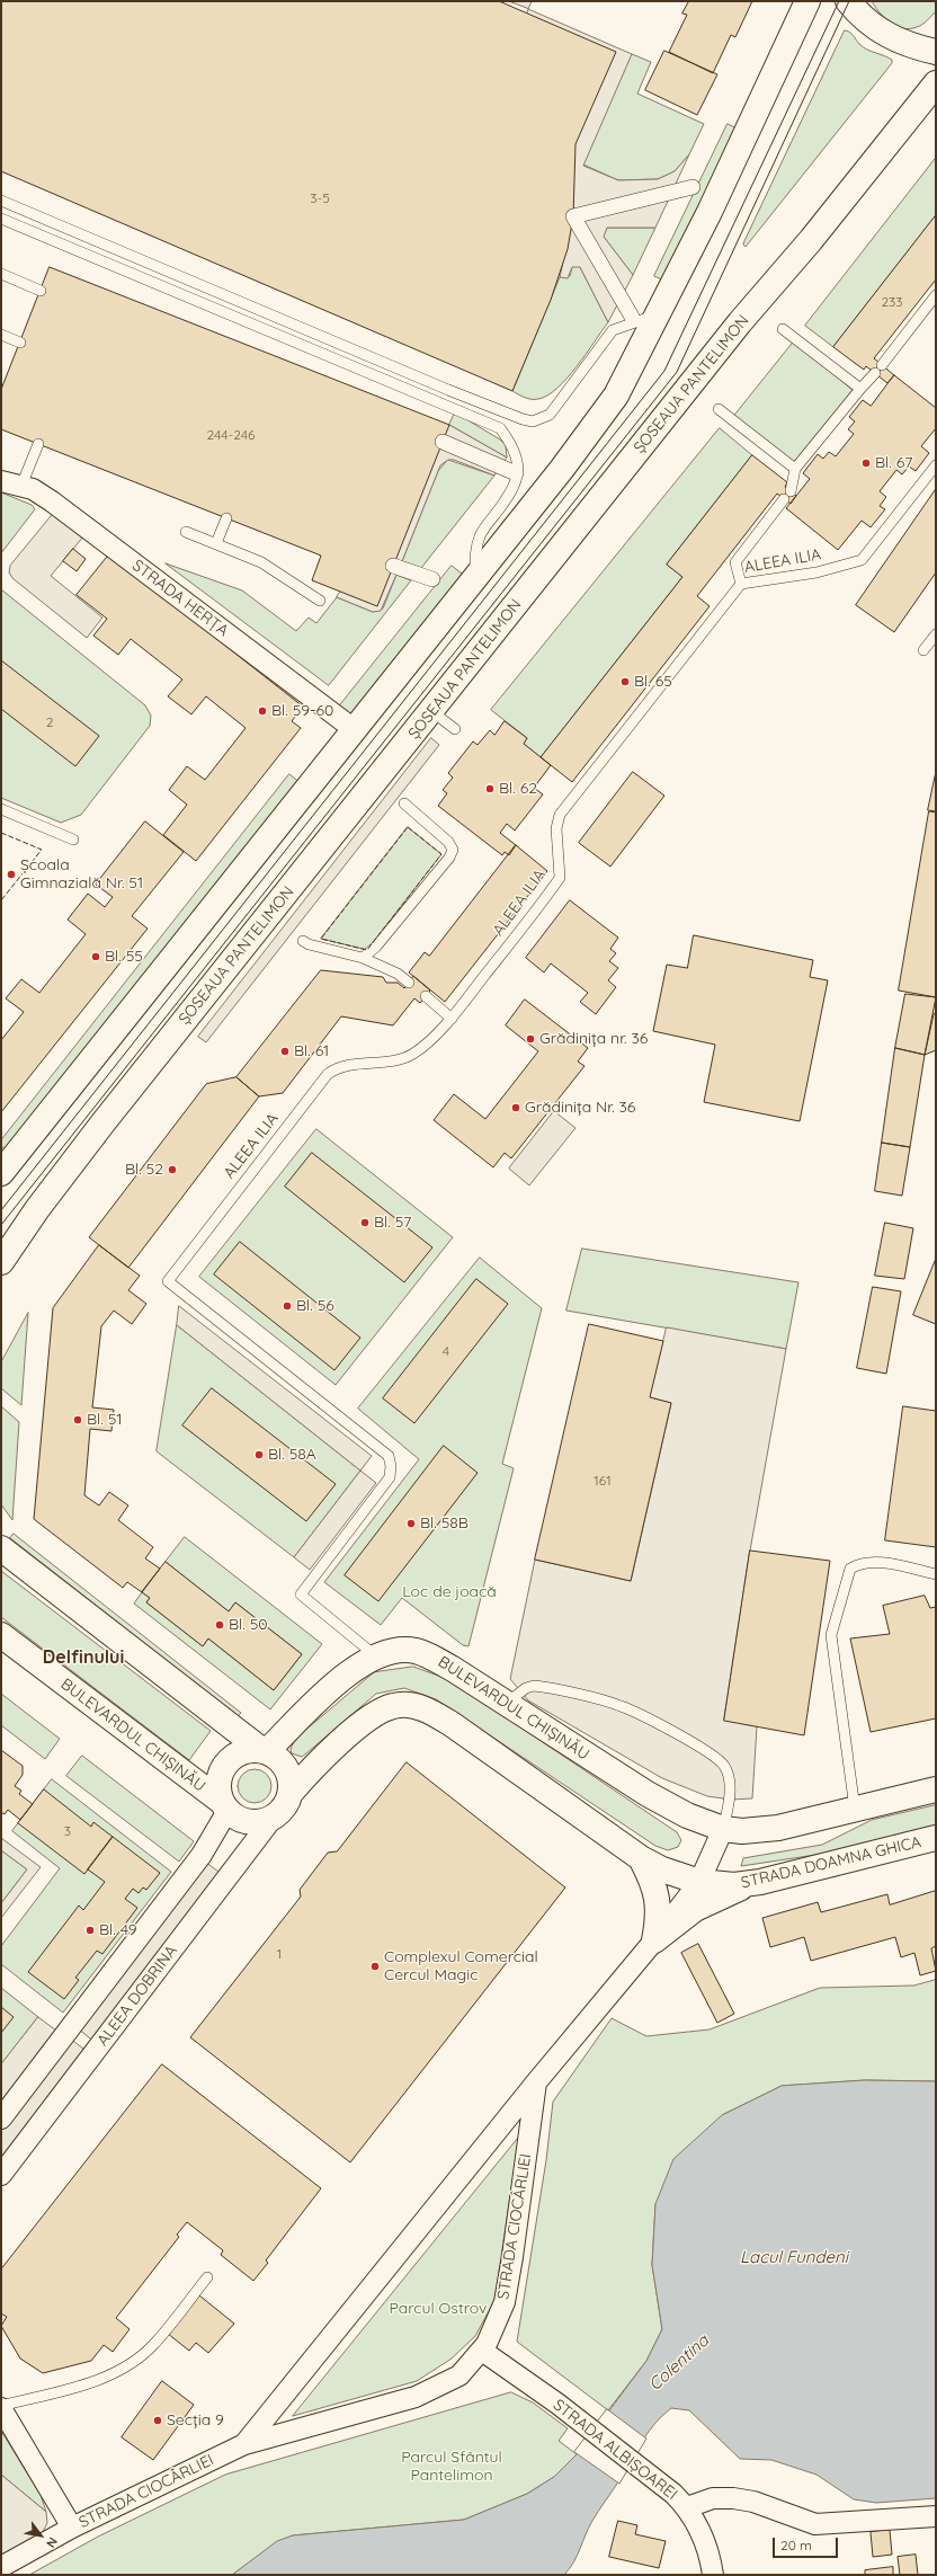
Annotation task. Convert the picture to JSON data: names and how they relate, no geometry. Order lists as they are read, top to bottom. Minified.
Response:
{"streets":{"main road":["ȘOSEAUA PANTELIMON","BULEVARDUL CHIȘINĂU","STRADA DOAMNA GHICA"],"street":["STRADA HERȚA","ALEEA DOBRINA","STRADA CIOCÂRLIEI","STRADA ALBIȘOAREI"],"lane":["ALEEA ILIA"]},"crossings":[["ALEEA ILIA","BULEVARDUL CHIȘINĂU"],["BULEVARDUL CHIȘINĂU","ALEEA DOBRINA"],["BULEVARDUL CHIȘINĂU","STRADA CIOCÂRLIEI"],["STRADA DOAMNA GHICA","STRADA CIOCÂRLIEI"],["STRADA CIOCÂRLIEI","STRADA ALBIȘOAREI"]],"districts":["Delfinului"],"water":["Lacul Fundeni","Colentina"],"parks":["Loc de joacă","Parcul Ostrov","Parcul Sfântul Pantelimon"],"places":["Bl. 67","Bl. 65","Bl. 59-60","Bl. 62","Școala Gimnazială Nr. 51","Bl. 55","Grădinița nr. 36","Bl. 61","Grădinița Nr. 36","Bl. 52","Bl. 57","Bl. 56","Bl. 51","Bl. 58A","Bl. 58B","Bl. 50","Bl. 49","Complexul Comercial Cercul Magic","Secția 9"],"house_numbers":["3-5","233","244-246","2","4","161","3","1"],"scale_bar":"20 m","north":"bottom right"}
